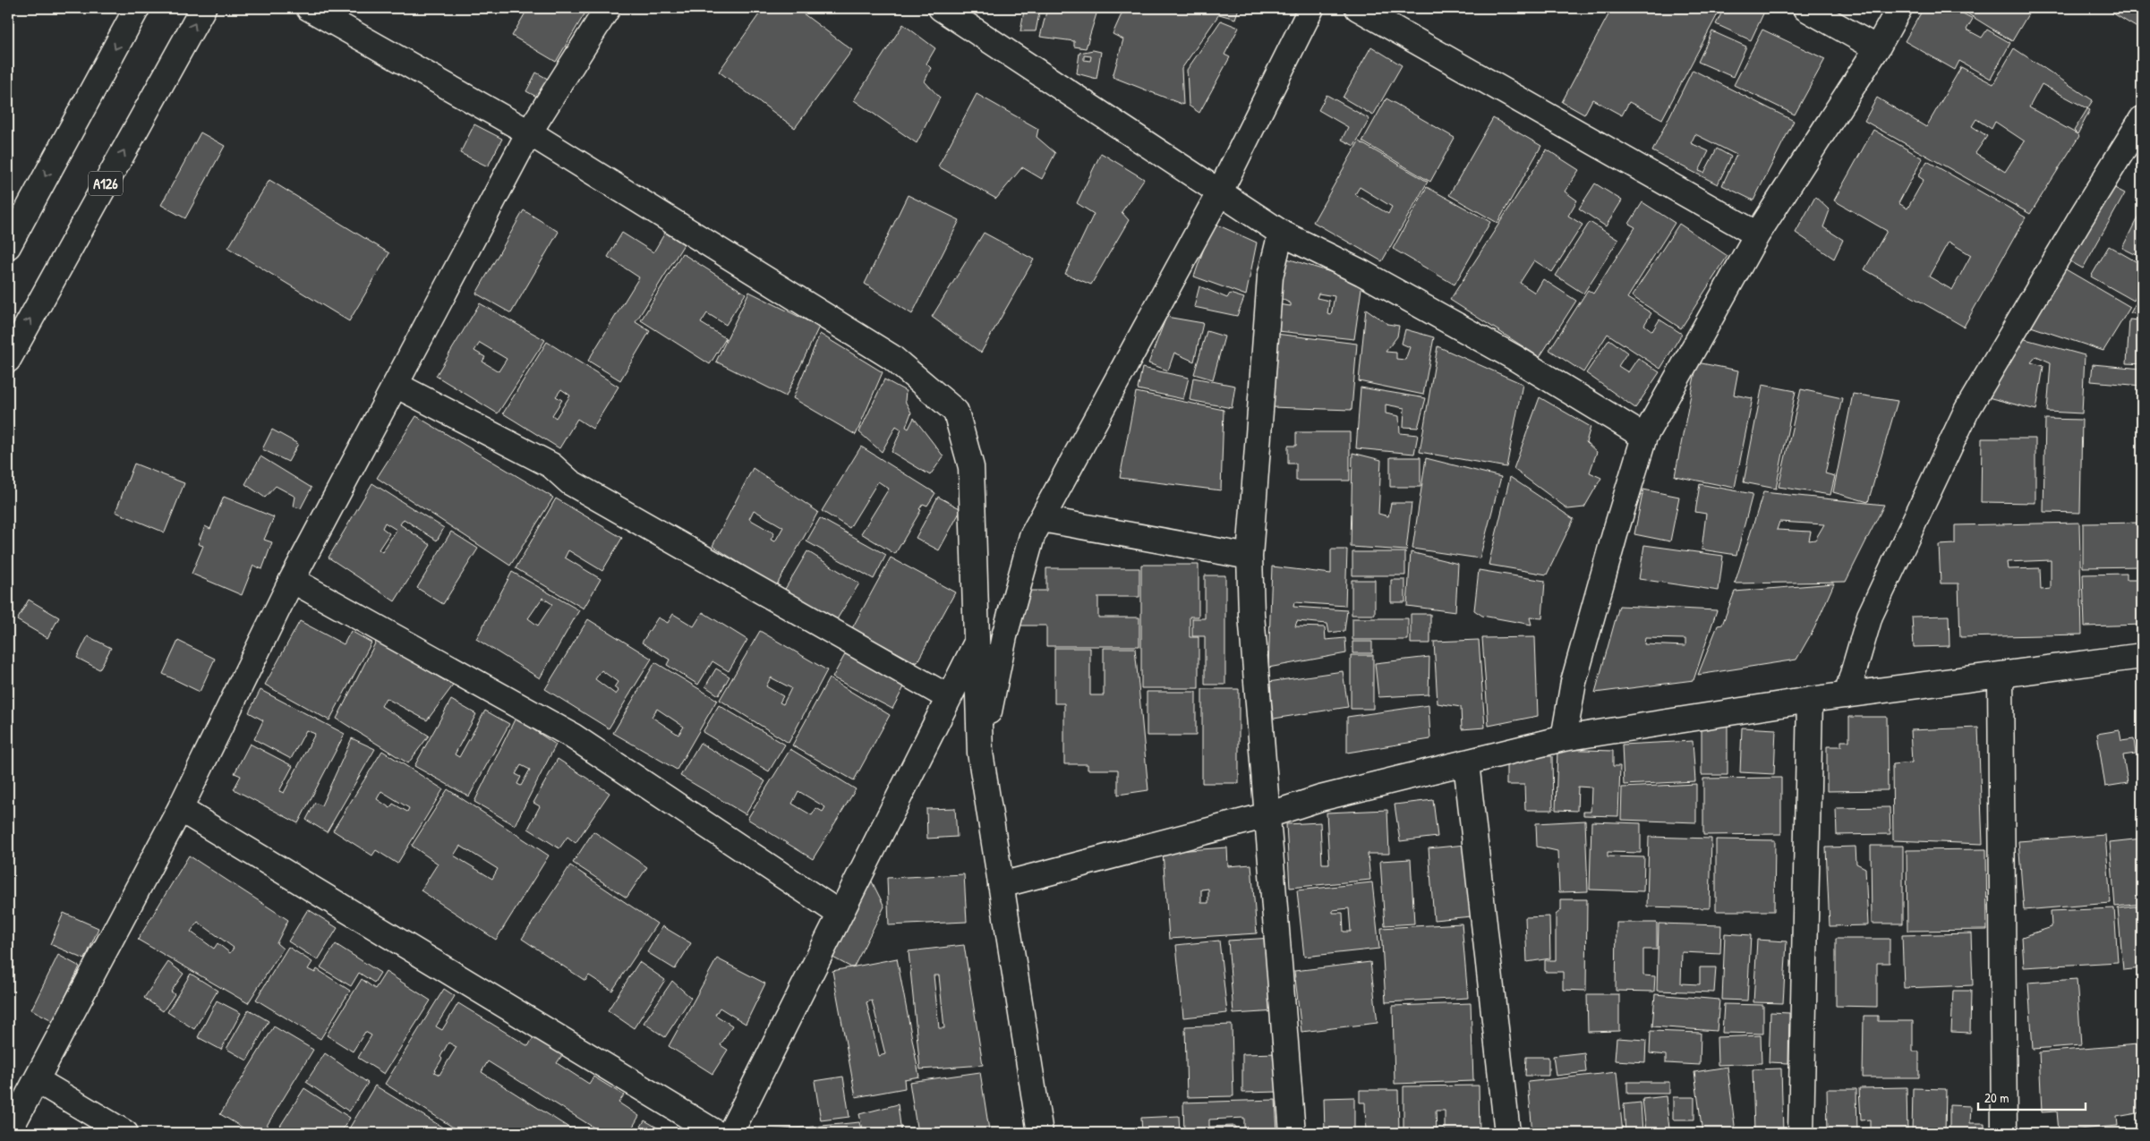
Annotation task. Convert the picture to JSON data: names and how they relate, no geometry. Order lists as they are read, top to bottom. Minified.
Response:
{"streets":{"main road":["A126"]},"scale_bar":"20 m"}
